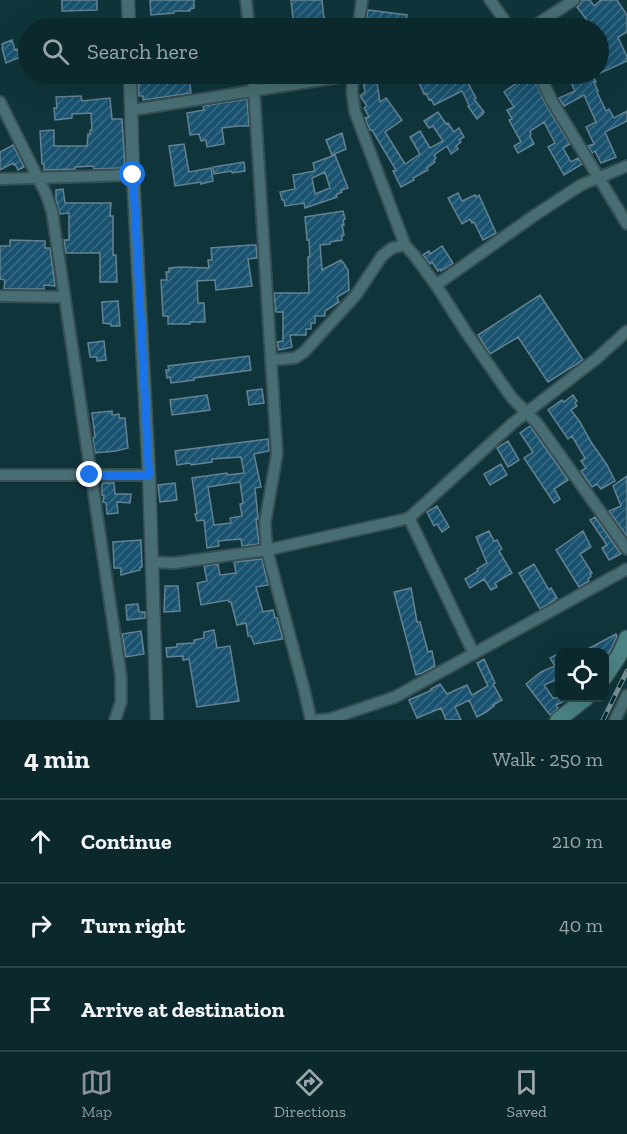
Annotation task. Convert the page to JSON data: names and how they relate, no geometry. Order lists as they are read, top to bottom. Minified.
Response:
{"page":{"search":"Search here","heading":["4 min","Walk · 250 m"],"list":[["Continue","210 m"],["Turn right","40 m"],"Arrive at destination"],"nav":["Map","Directions","Saved"]}}
